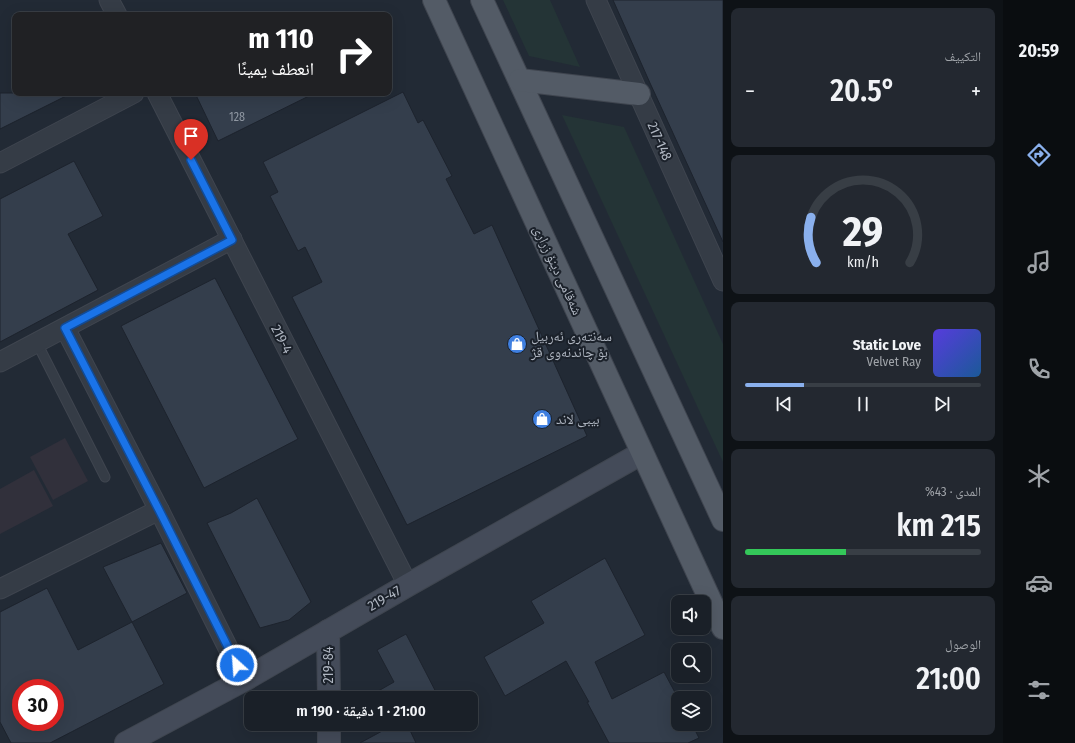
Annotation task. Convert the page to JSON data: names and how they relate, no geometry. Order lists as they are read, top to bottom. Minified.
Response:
{"streets":{"main road":["شەقامی دینۆ زراری"],"street":["217-148","219-4","219-47","219-84"]},"crossings":[["شەقامی دینۆ زراری","219-47"],["219-4","219-47"],["219-47","219-84"]],"places":{"shop":["سەنتەری ئەربیل بۆ چاندنەوی قژ","بيبى لاند"]},"house_numbers":["128"],"page":{"tabs":"20:59","tile":["التكييف",["المدى · 43%","215 km"],["الوصول","21:00"]],"turn":["110 m","انعطف يمينًا"],"heat":["−","20.5°","+"],"song":["Static Love","Velvet Ray"],"limit":"30","trip":"21:00 · 1 دقيقة · 190 m","gauge":["29","km/h"]}}
